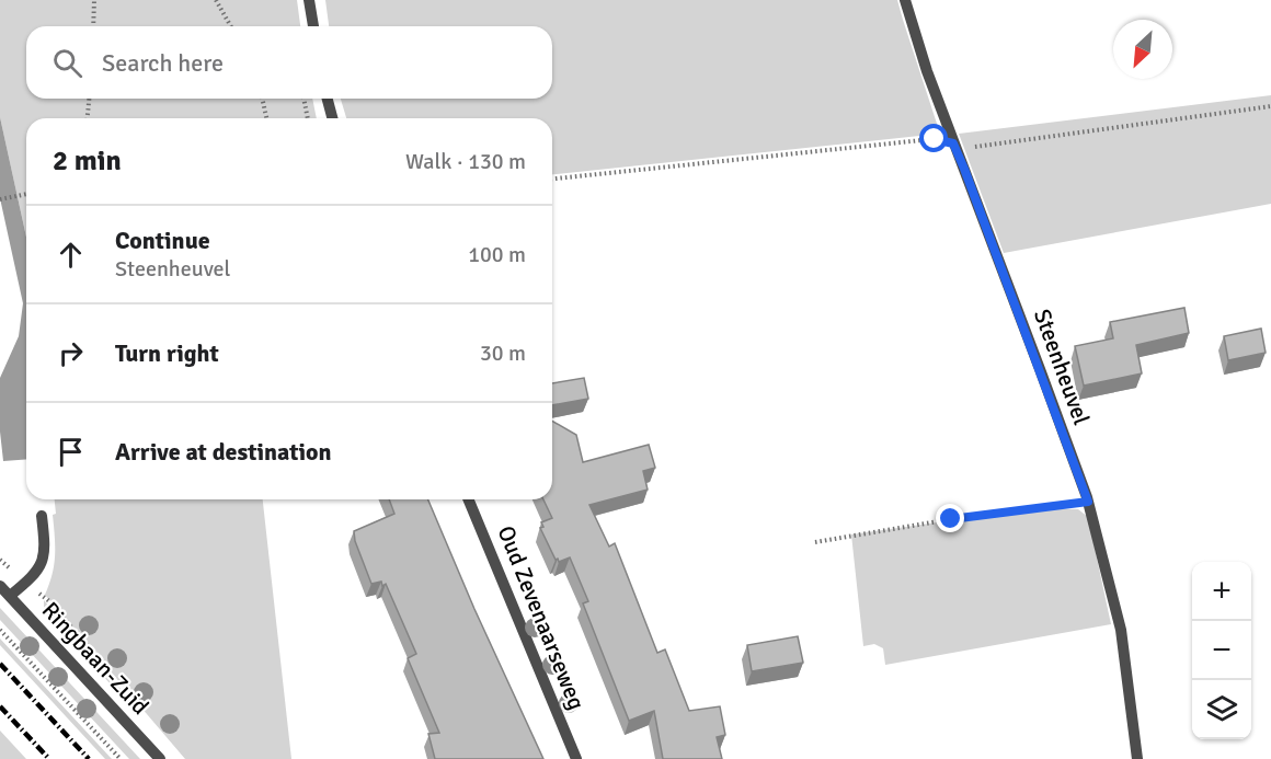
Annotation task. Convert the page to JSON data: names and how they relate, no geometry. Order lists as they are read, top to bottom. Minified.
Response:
{"streets":{"street":["Steenheuvel","Oud Zevenaarseweg","Ringbaan-Zuid"]},"north":"bottom left","page":{"search":"Search here","heading":["2 min","Walk · 130 m"],"list":[["Continue","Steenheuvel","100 m"],["Turn right","30 m"],"Arrive at destination"],"map_buttons":["+","−"]}}
